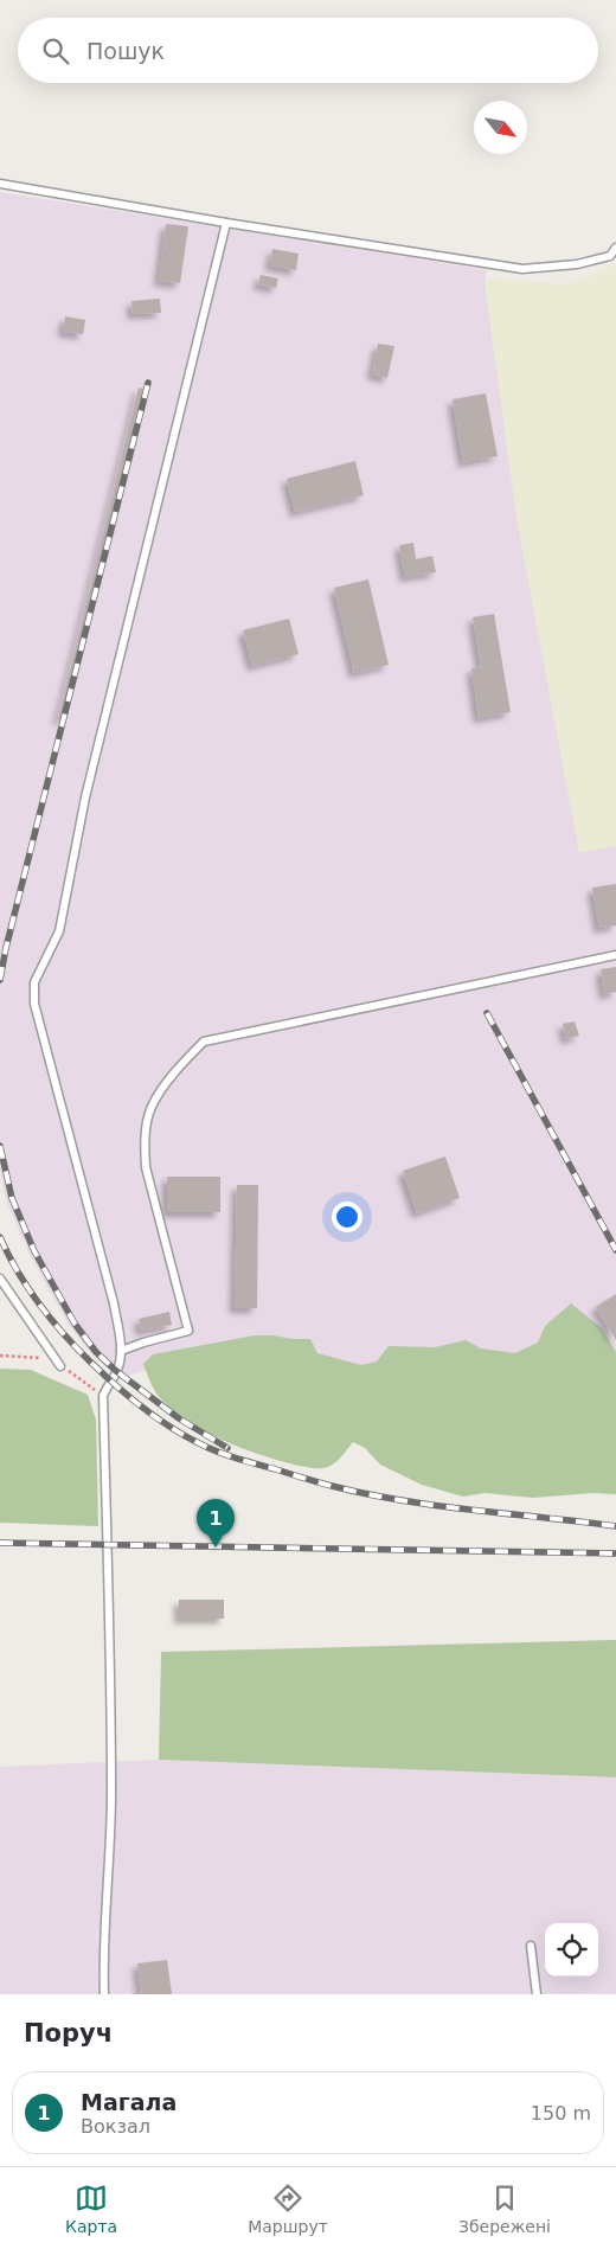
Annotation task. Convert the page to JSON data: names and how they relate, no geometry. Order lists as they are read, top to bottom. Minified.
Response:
{"north":"bottom right","page":{"search":"Пошук","pins":"1","heading":"Поруч","list":[{"mark":"1","name":"Магала","note":"Вокзал","value":"150 m"}],"nav":["Карта","Маршрут","Збережені"]}}
